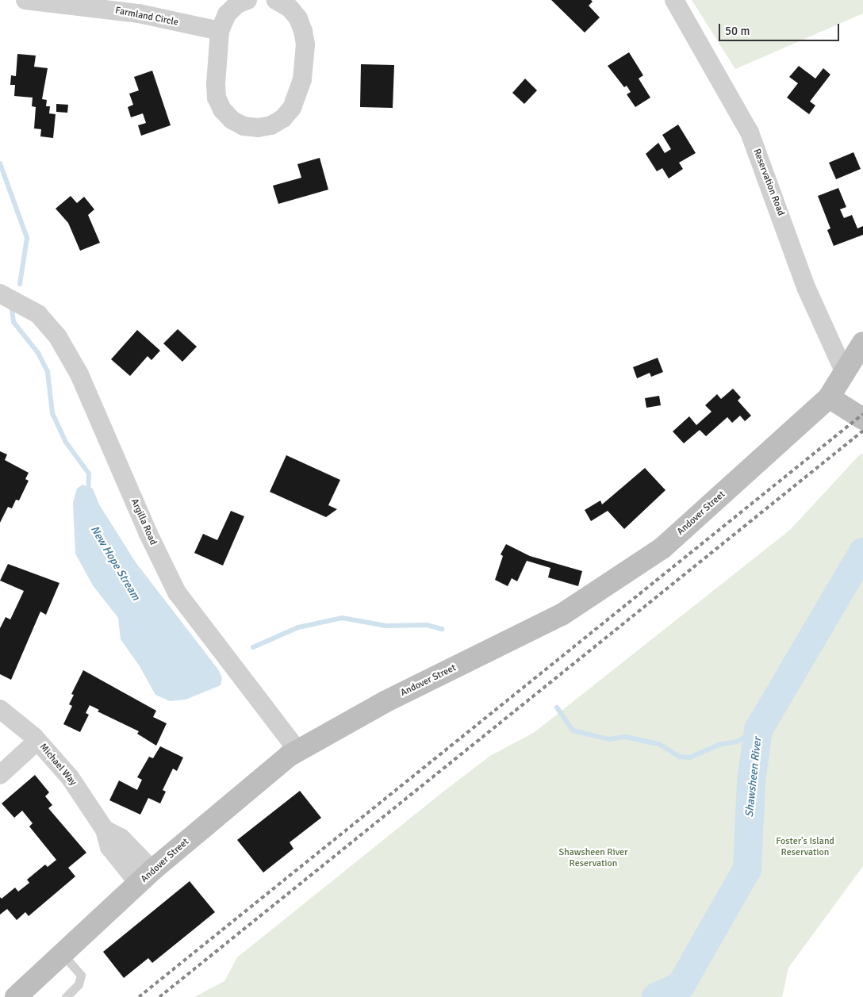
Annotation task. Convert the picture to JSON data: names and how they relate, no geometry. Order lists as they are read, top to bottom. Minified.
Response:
{"streets":{"main road":["Andover Street"],"street":["Farmland Circle","Reservation Road","Argilla Road","Michael Way"]},"crossings":[["Reservation Road","Andover Street"],["Andover Street","Argilla Road"],["Andover Street","Michael Way"]],"water":["New Hope Stream","Shawsheen River"],"parks":["Foster's Island Reservation","Shawsheen River Reservation"],"scale_bar":"50 m"}
